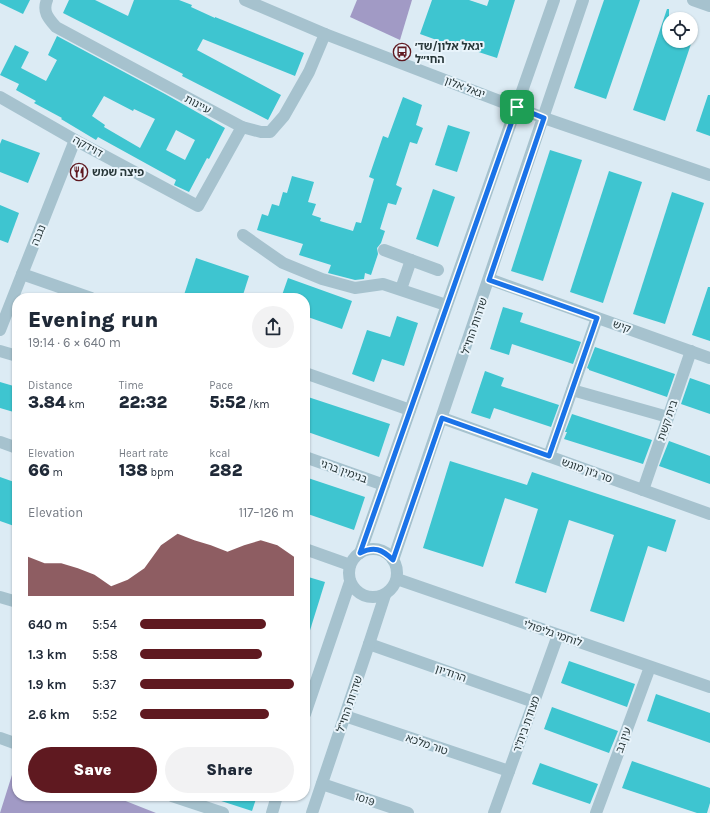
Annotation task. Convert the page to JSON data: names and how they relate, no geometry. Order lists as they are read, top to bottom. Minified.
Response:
{"streets":{"street":["יגאל אלון","עיינות","דוידקה","נגבה","שדרות החי\"ל","קיש","בית קשת","סר ג'ון מונש","בנימין ברגי","לוחמי גליפולי","הרודיון","מצודת בית\"ר","עין גב","טור מלכא","1019"]},"crossings":[["יגאל אלון","עיינות"],["יגאל אלון","שדרות החי\"ל"],["עיינות","דוידקה"],["דוידקה","נגבה"],["שדרות החי\"ל","קיש"],["שדרות החי\"ל","סר ג'ון מונש"],["שדרות החי\"ל","לוחמי גליפולי"],["שדרות החי\"ל","הרודיון"],["שדרות החי\"ל","טור מלכא"],["שדרות החי\"ל","1019"],["קיש","בית קשת"],["בית קשת","סר ג'ון מונש"],["לוחמי גליפולי","מצודת בית\"ר"],["לוחמי גליפולי","עין גב"],["הרודיון","מצודת בית\"ר"],["מצודת בית\"ר","טור מלכא"]],"places":{"bus stop":["יגאל אלון/שד׳ החי״ל"],"restaurant":["פיצה שמש"]},"page":{"heading":["Evening run","19:14 · 6 × 640 m"],"stats":[["Distance","3.84 km"],["Time","22:32"],["Pace","5:52 /km"],["Elevation","66 m"],["Heart rate","138 bpm"],["kcal","282"]],"chart":["Elevation","117–126 m"],"list":[{"name":"640 m","note":"5:54"},{"name":"1.3 km","note":"5:58"},{"name":"1.9 km","note":"5:37"},{"name":"2.6 km","note":"5:52"}],"buttons":["Save","Share"]}}
